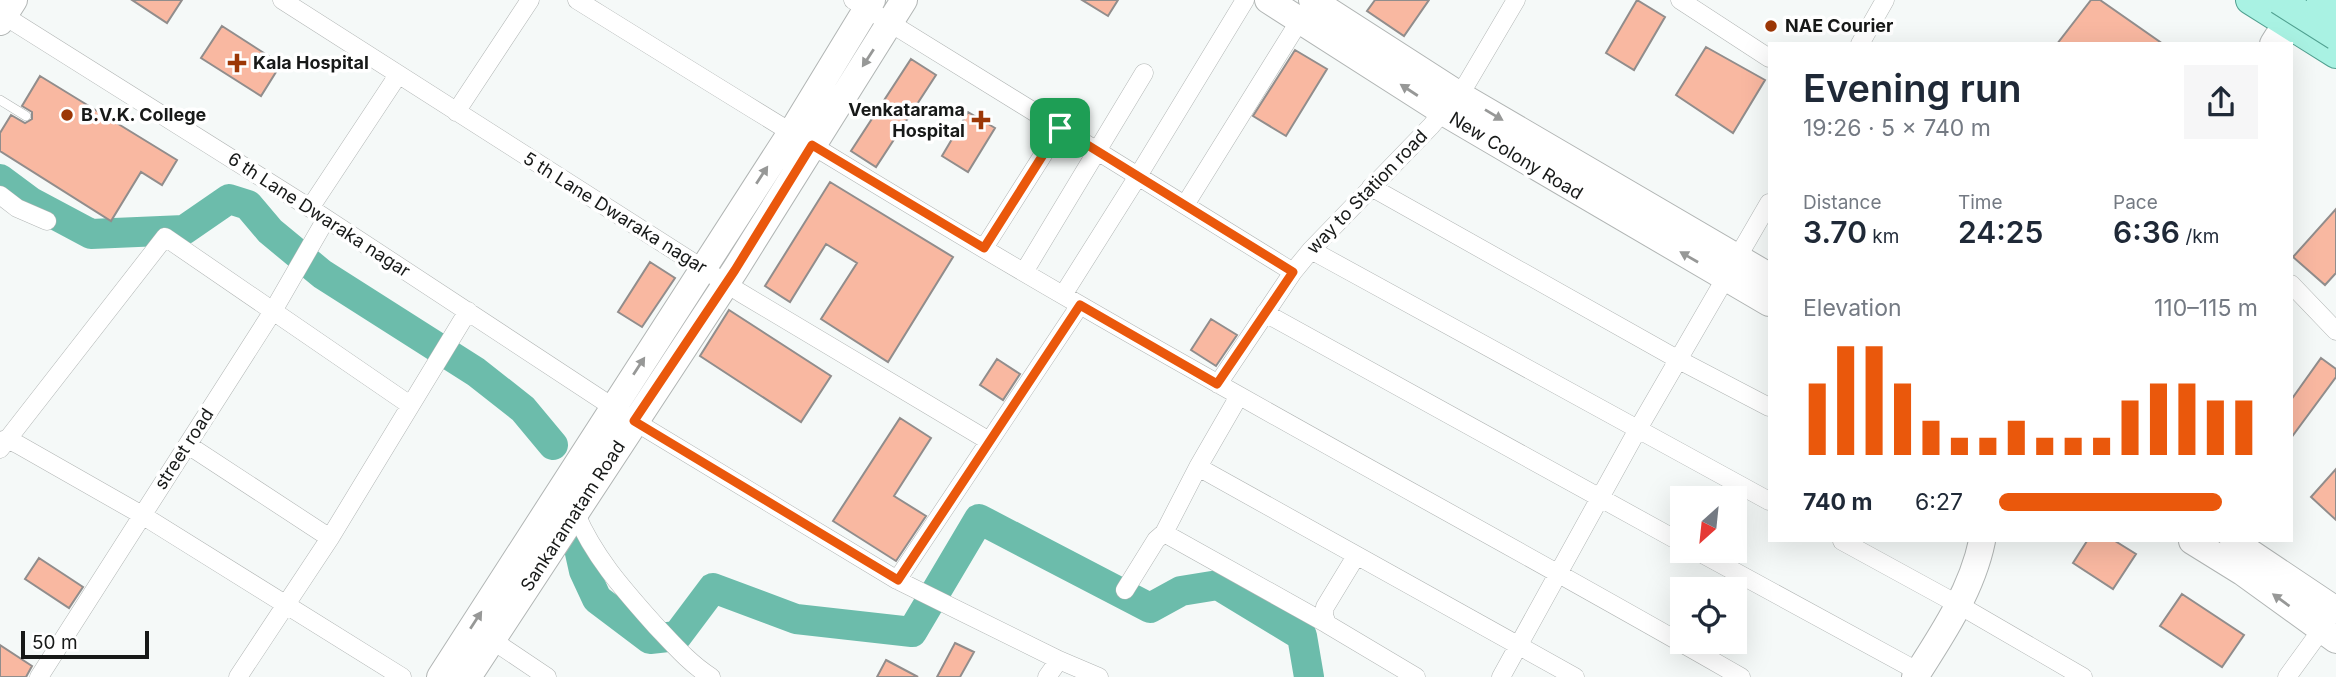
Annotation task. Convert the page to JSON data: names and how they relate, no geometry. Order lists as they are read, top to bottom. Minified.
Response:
{"streets":{"main road":["New Colony Road","Sankaramatam Road"],"street":["way to Station road","5 th Lane Dwaraka nagar","6 th Lane Dwaraka nagar","street road"]},"crossings":[["New Colony Road","way to Station road"],["5 th Lane Dwaraka nagar","Sankaramatam Road"],["6 th Lane Dwaraka nagar","street road"],["6 th Lane Dwaraka nagar","Sankaramatam Road"]],"places":{"other":["NAE Courier","B.V.K. College"],"health":["Kala Hospital","Venkatarama Hospital"]},"scale_bar":"50 m","north":"bottom left","page":{"heading":["Evening run","19:26 · 5 × 740 m"],"stats":[["Distance","3.70 km"],["Time","24:25"],["Pace","6:36 /km"]],"chart":["Elevation","110–115 m"],"list":[{"name":"740 m","note":"6:27"}],"scale":"50 m"}}
